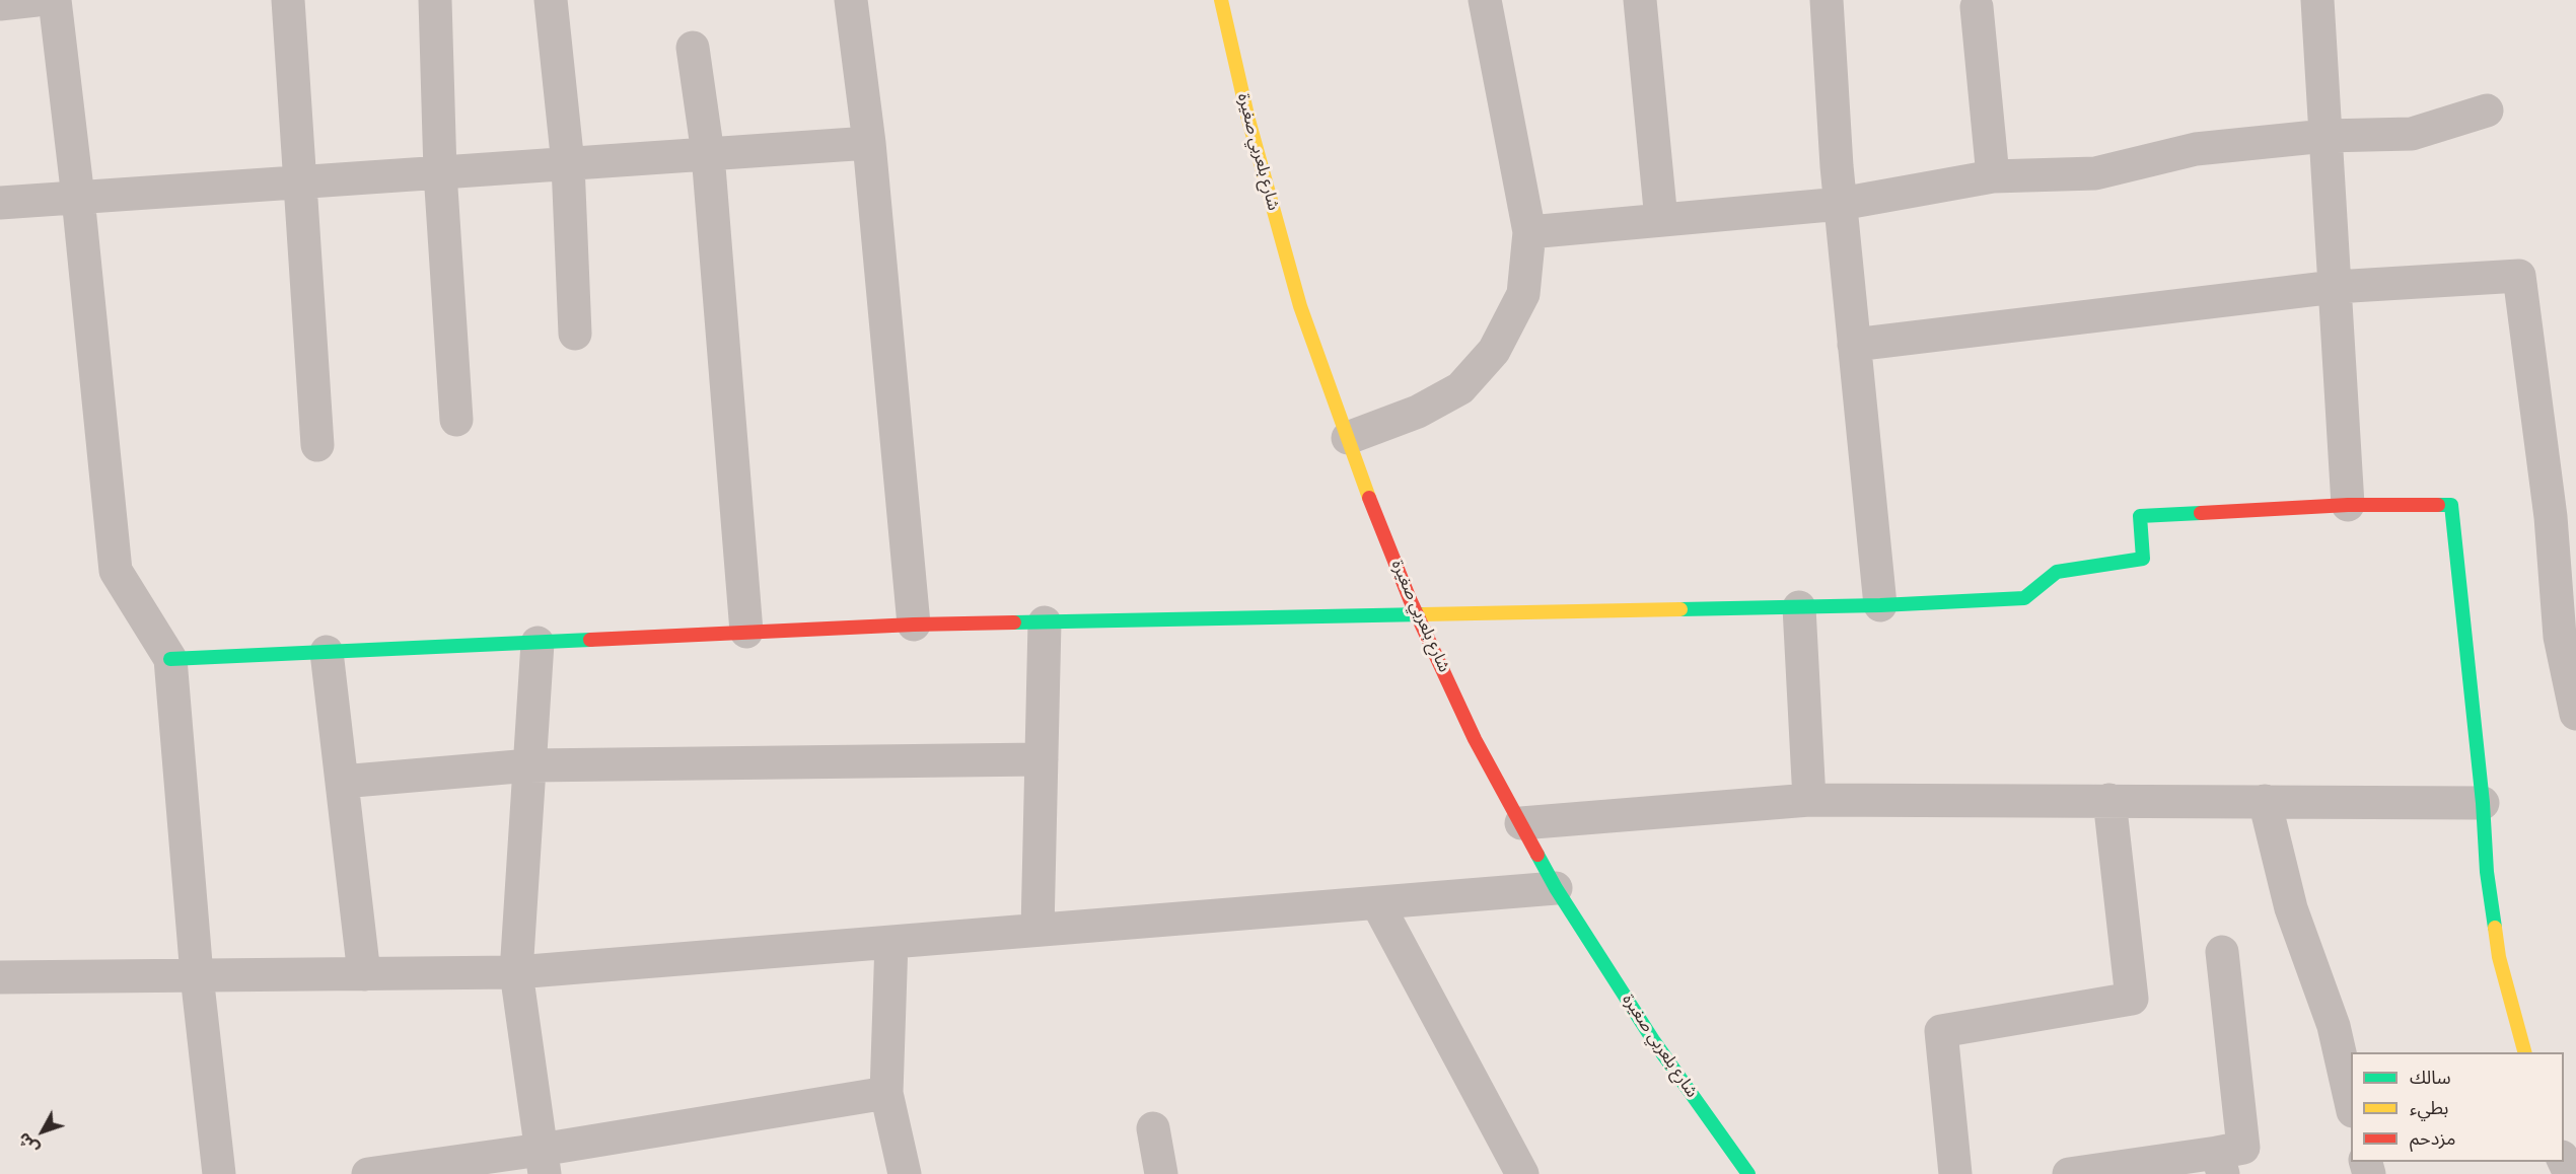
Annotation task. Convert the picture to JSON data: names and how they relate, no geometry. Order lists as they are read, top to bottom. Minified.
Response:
{"streets":{"street":["شارع بلعربي صغيرة"]},"legend":["سالك","بطيء","مزدحم"],"north":"bottom left"}
